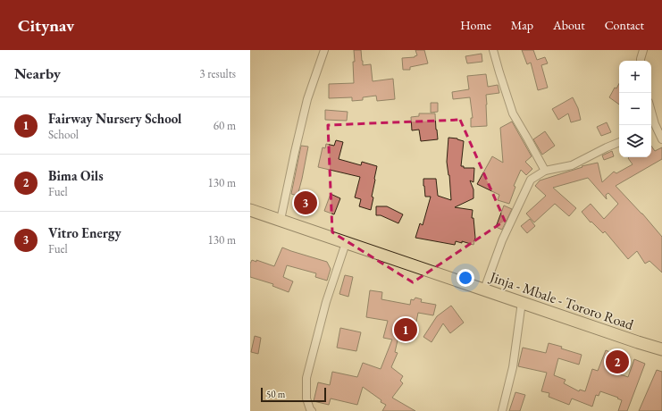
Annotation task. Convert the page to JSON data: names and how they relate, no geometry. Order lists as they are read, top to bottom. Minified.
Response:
{"streets":{"main road":["Jinja - Mbale - Tororo Road"]},"scale_bar":"50 m","page":{"header":"Citynav","nav":["Home","Map","About","Contact"],"heading":["Nearby","3 results"],"map_buttons":["+","−"],"list":[{"mark":"1","name":"Fairway Nursery School","note":"School","value":"60 m"},{"mark":"2","name":"Bima Oils","note":"Fuel","value":"130 m"},{"mark":"3","name":"Vitro Energy","note":"Fuel","value":"130 m"}],"pins":["3","1","2"],"scale":"50 m"}}
